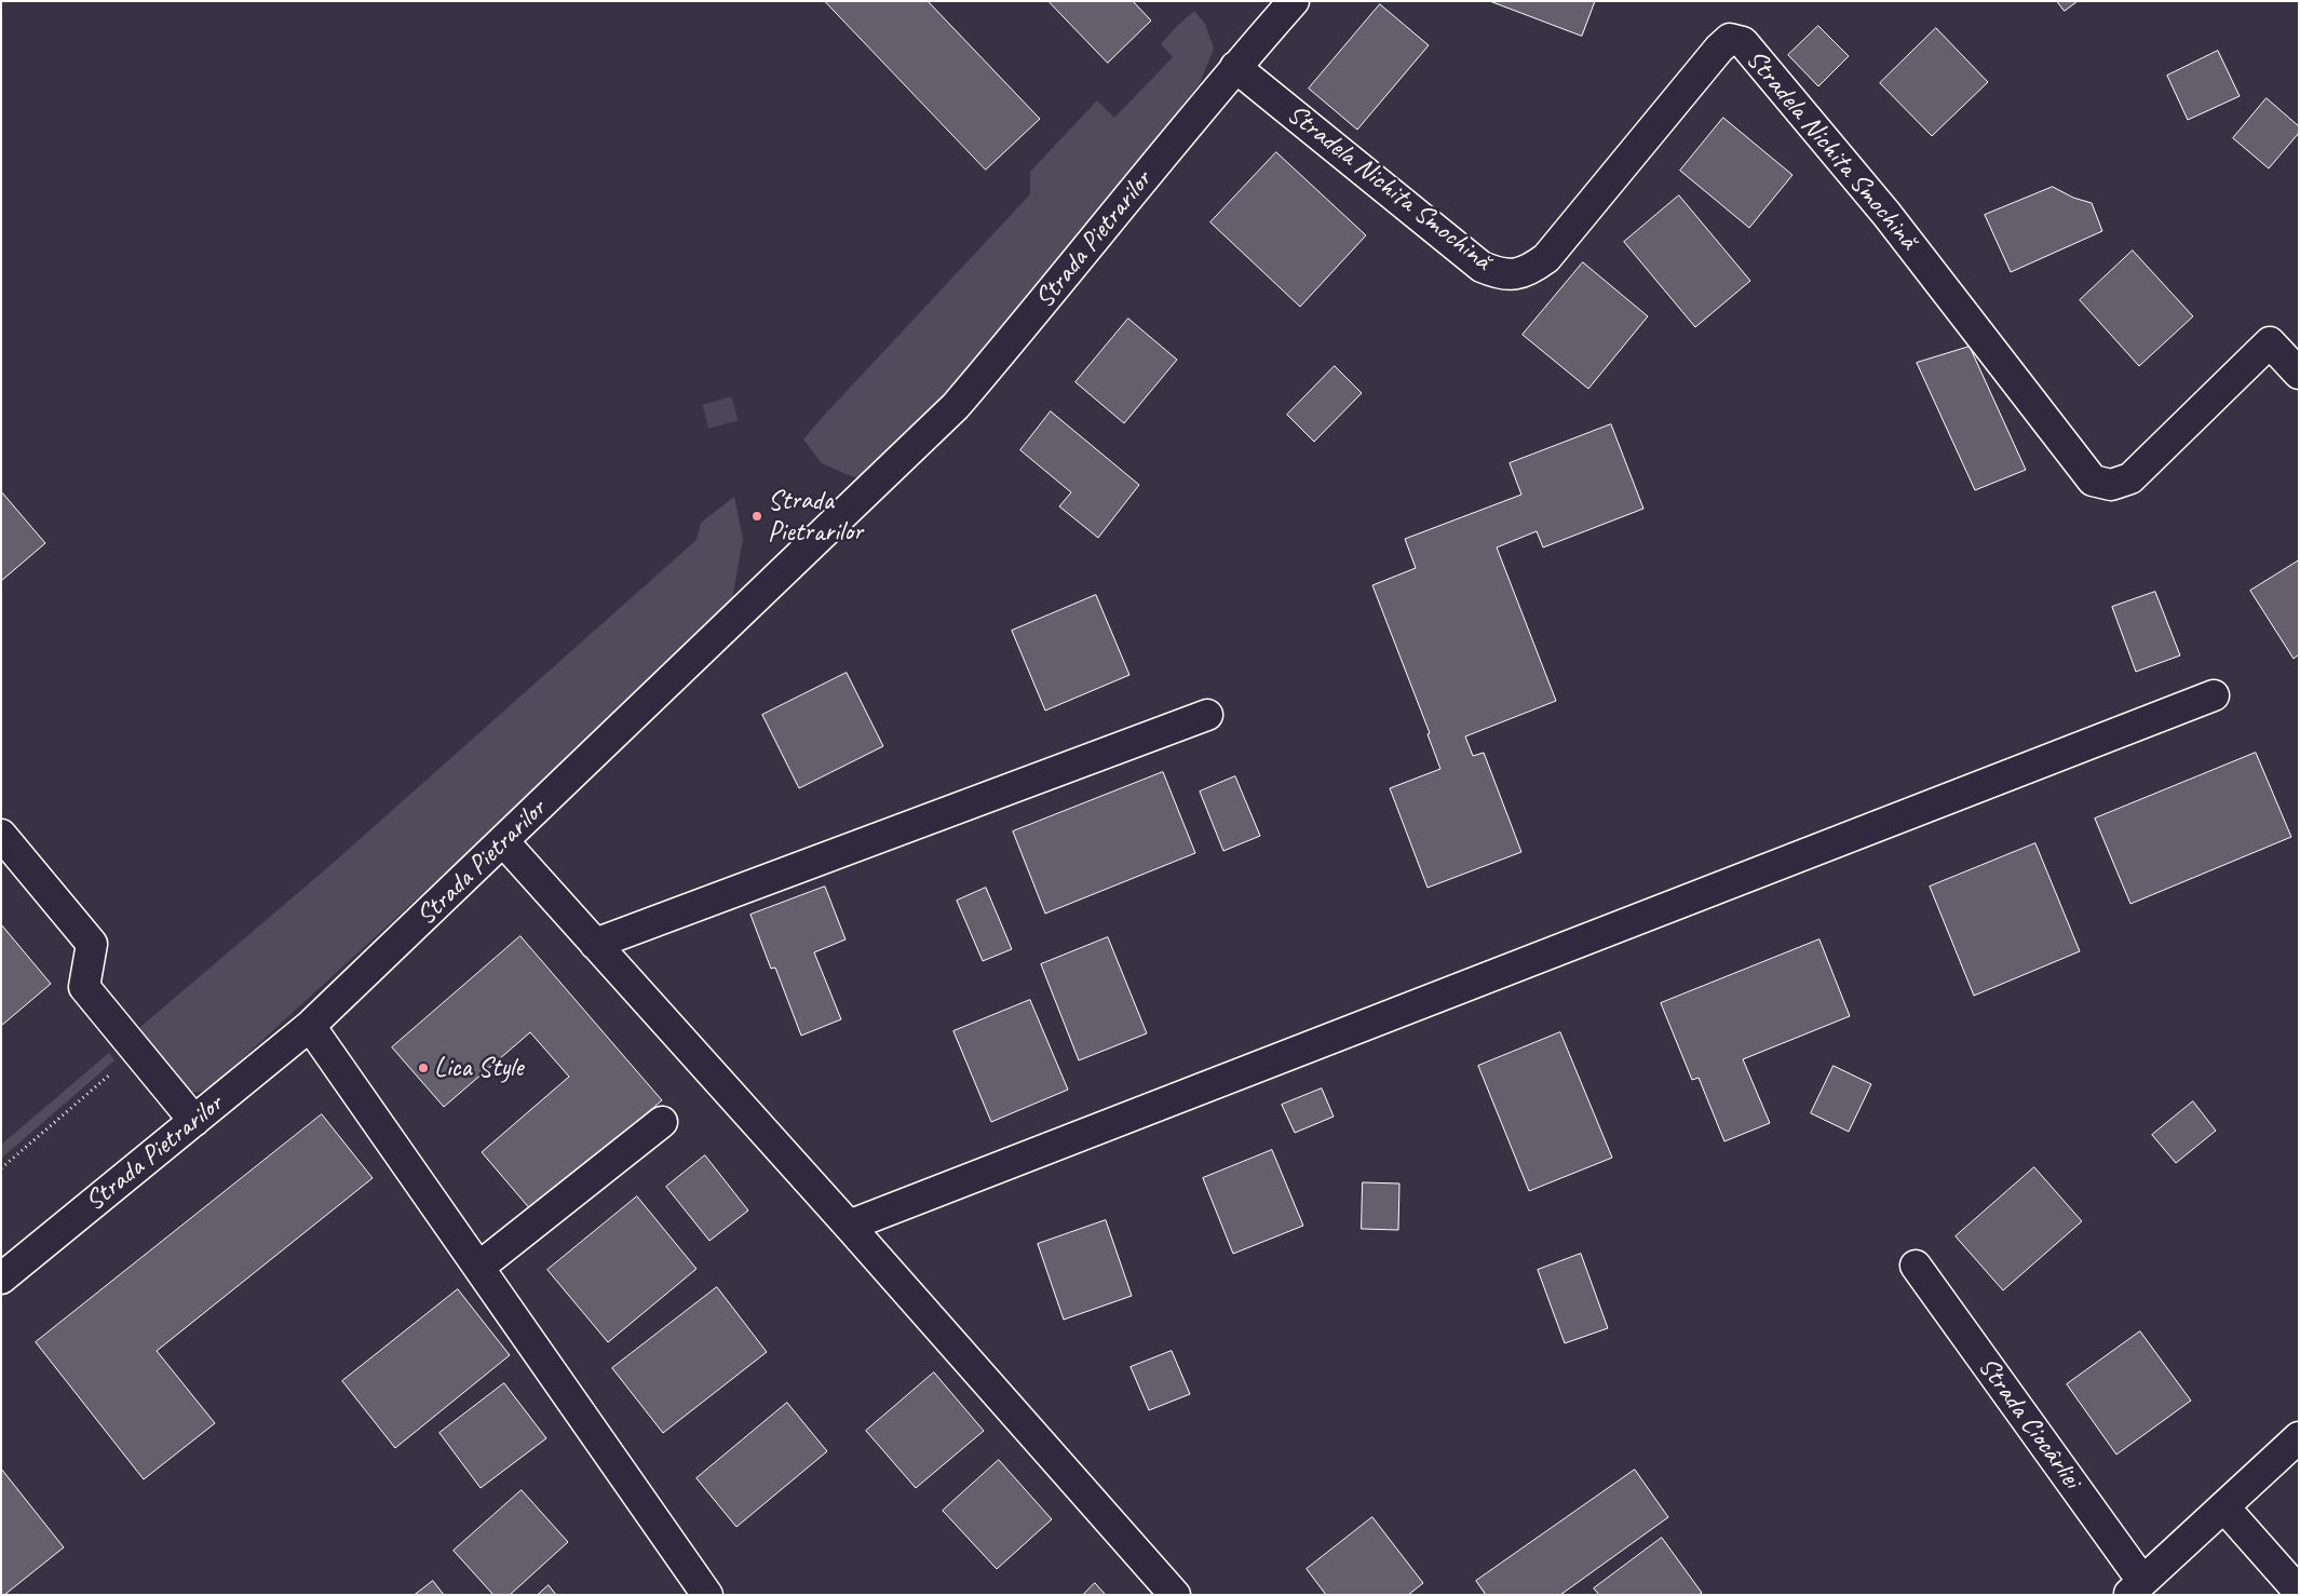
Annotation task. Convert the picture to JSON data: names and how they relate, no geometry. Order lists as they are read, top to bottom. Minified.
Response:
{"streets":{"street":["Stradela Nichita Smochină","Strada Pietrarilor","Strada Ciocârliei"]},"crossings":[["Stradela Nichita Smochină","Strada Pietrarilor"]],"places":["Strada Pietrarilor","Lica Style"]}
